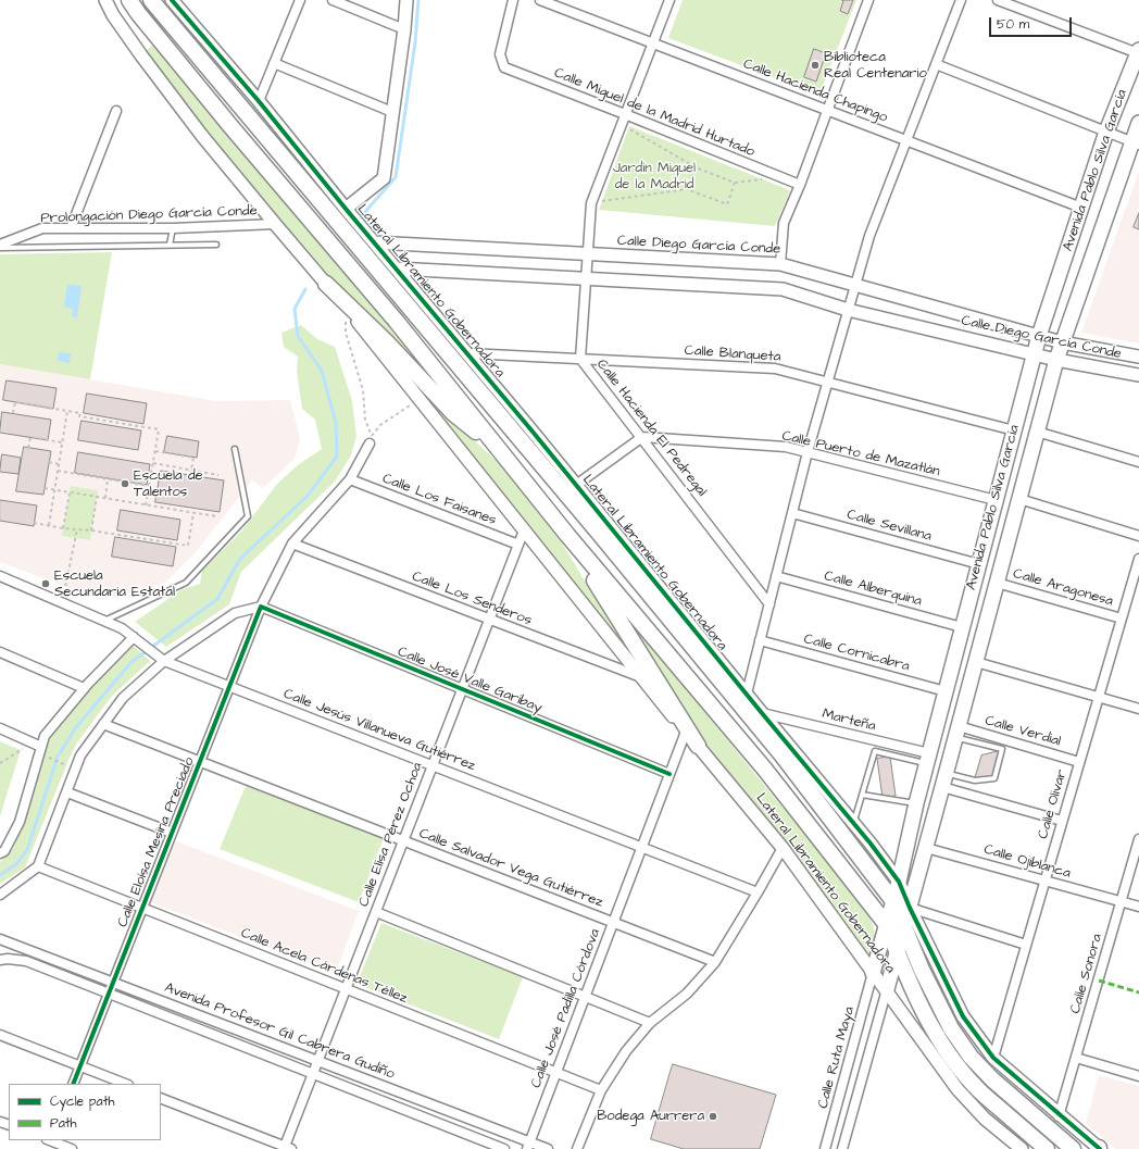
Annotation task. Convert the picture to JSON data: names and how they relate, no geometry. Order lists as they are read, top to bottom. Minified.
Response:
{"streets":{"main road":["Avenida Pablo Silva García"],"street":["Calle Hacienda Chapingo","Calle Miguel de la Madrid Hurtado","Prolongación Diego García Conde","Calle Diego García Conde","Lateral Libramiento Gobernadora","Calle Blanqueta","Calle Hacienda El Pedregal","Calle Puerto de Mazatlán","Calle Los Faisanes","Calle Sevillana","Calle Aragonesa","Calle Alberquina","Calle Los Senderos","Calle Cornicabra","Calle José Valle Garibay","Marteña","Calle Jesús Villanueva Gutiérrez","Calle Verdial","Calle Olivar","Calle Elisa Pérez Ochoa","Calle Eloísa Mesina Preciado","Calle Ojiblanca","Calle Salvador Vega Gutiérrez","Calle Acela Cárdenas Téllez","Calle Sonora","Calle José Padilla Córdova","Avenida Profesor Gil Cabrera Gudiño","Calle Ruta Maya"]},"crossings":[["Calle Hacienda Chapingo","Avenida Pablo Silva García"],["Calle Hacienda Chapingo","Calle Hacienda El Pedregal"],["Calle Miguel de la Madrid Hurtado","Calle Hacienda El Pedregal"],["Avenida Pablo Silva García","Calle Diego García Conde"],["Avenida Pablo Silva García","Lateral Libramiento Gobernadora"],["Avenida Pablo Silva García","Calle Blanqueta"],["Avenida Pablo Silva García","Calle Puerto de Mazatlán"],["Avenida Pablo Silva García","Calle Sevillana"],["Avenida Pablo Silva García","Calle Aragonesa"],["Avenida Pablo Silva García","Calle Alberquina"],["Avenida Pablo Silva García","Calle Cornicabra"],["Avenida Pablo Silva García","Marteña"],["Avenida Pablo Silva García","Calle Verdial"],["Avenida Pablo Silva García","Calle Ojiblanca"],["Avenida Pablo Silva García","Calle Ruta Maya"],["Prolongación Diego García Conde","Lateral Libramiento Gobernadora"],["Calle Diego García Conde","Lateral Libramiento Gobernadora"],["Calle Diego García Conde","Calle Hacienda El Pedregal"],["Lateral Libramiento Gobernadora","Calle Blanqueta"],["Lateral Libramiento Gobernadora","Calle Los Senderos"],["Lateral Libramiento Gobernadora","Marteña"],["Lateral Libramiento Gobernadora","Calle Olivar"],["Lateral Libramiento Gobernadora","Calle Elisa Pérez Ochoa"],["Lateral Libramiento Gobernadora","Calle Sonora"],["Lateral Libramiento Gobernadora","Calle José Padilla Córdova"],["Lateral Libramiento Gobernadora","Calle Ruta Maya"],["Calle Blanqueta","Calle Hacienda El Pedregal"],["Calle Hacienda El Pedregal","Calle Puerto de Mazatlán"],["Calle Los Faisanes","Calle Elisa Pérez Ochoa"],["Calle Los Faisanes","Calle Eloísa Mesina Preciado"],["Calle Aragonesa","Calle Olivar"],["Calle Los Senderos","Calle Elisa Pérez Ochoa"],["Calle Los Senderos","Calle Eloísa Mesina Preciado"],["Calle José Valle Garibay","Calle Elisa Pérez Ochoa"],["Calle José Valle Garibay","Calle Eloísa Mesina Preciado"],["Calle José Valle Garibay","Calle José Padilla Córdova"],["Calle Jesús Villanueva Gutiérrez","Calle Elisa Pérez Ochoa"],["Calle Jesús Villanueva Gutiérrez","Calle Eloísa Mesina Preciado"],["Calle Jesús Villanueva Gutiérrez","Calle José Padilla Córdova"],["Calle Verdial","Calle Olivar"],["Calle Olivar","Calle Ojiblanca"],["Calle Elisa Pérez Ochoa","Calle Salvador Vega Gutiérrez"],["Calle Elisa Pérez Ochoa","Calle Acela Cárdenas Téllez"],["Calle Elisa Pérez Ochoa","Avenida Profesor Gil Cabrera Gudiño"],["Calle Eloísa Mesina Preciado","Calle Salvador Vega Gutiérrez"],["Calle Eloísa Mesina Preciado","Calle Acela Cárdenas Téllez"],["Calle Eloísa Mesina Preciado","Avenida Profesor Gil Cabrera Gudiño"],["Calle Ojiblanca","Calle Sonora"],["Calle Salvador Vega Gutiérrez","Calle José Padilla Córdova"],["Calle Acela Cárdenas Téllez","Calle José Padilla Córdova"],["Calle José Padilla Córdova","Avenida Profesor Gil Cabrera Gudiño"]],"parks":["Jardín Miguel de la Madrid"],"places":["Biblioteca Real Centenario","Escuela de Talentos","Escuela Secundaria Estatal","Bodega Aurrera"],"legend":["Cycle path","Path"],"scale_bar":"50 m"}
